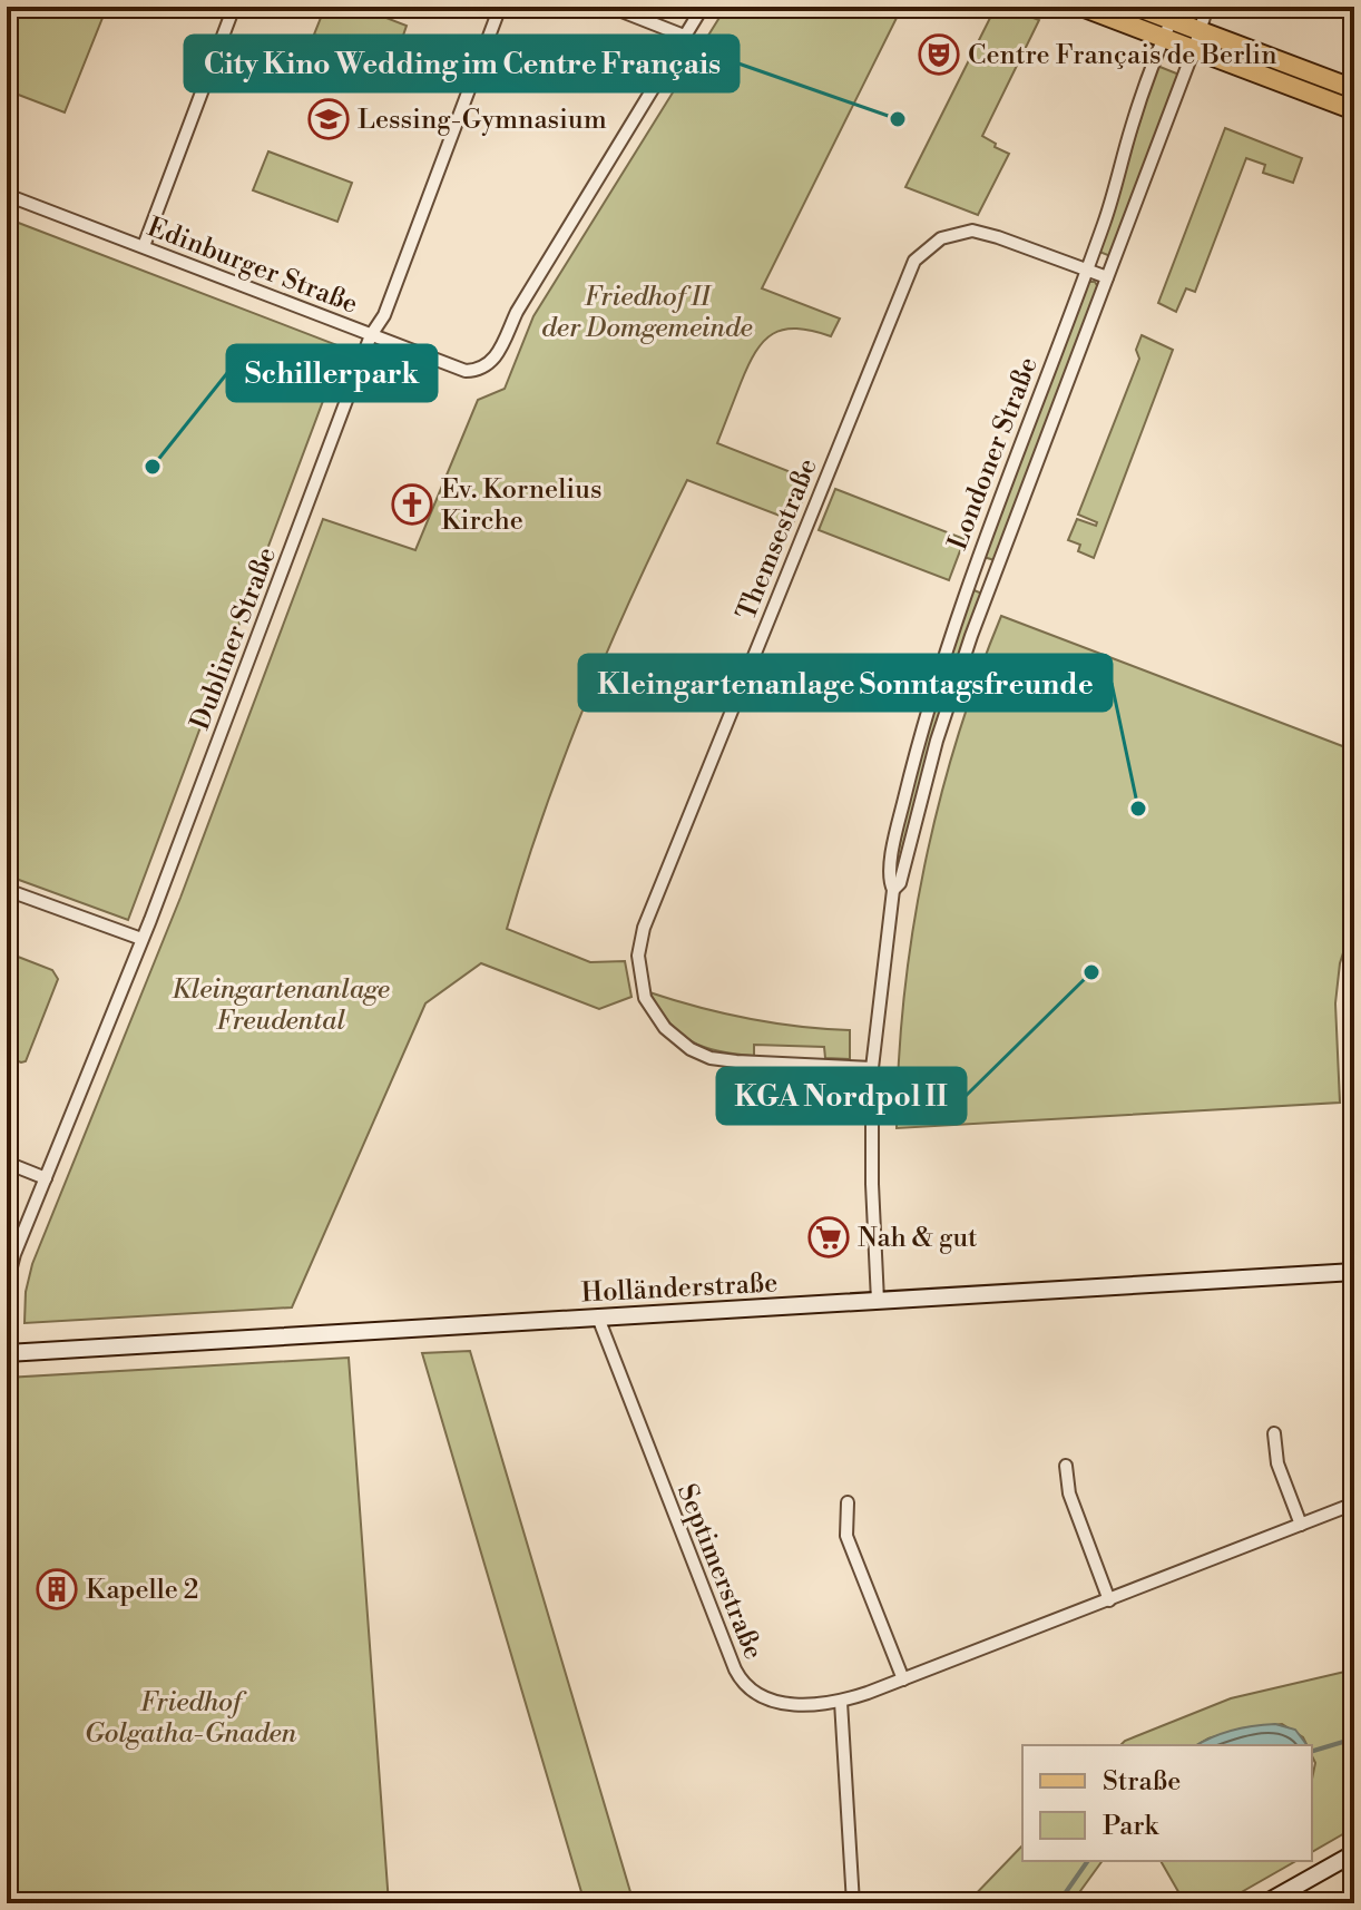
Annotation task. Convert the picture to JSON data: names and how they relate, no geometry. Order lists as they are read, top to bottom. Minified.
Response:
{"streets":{"street":["Edinburger Straße","Londoner Straße","Themsestraße","Dubliner Straße","Holländerstraße","Septimerstraße"]},"crossings":[["Edinburger Straße","Dubliner Straße"],["Londoner Straße","Themsestraße"],["Londoner Straße","Holländerstraße"],["Holländerstraße","Septimerstraße"]],"parks":["Friedhof II der Domgemeinde","Kleingartenanlage Freudental","Friedhof Golgatha-Gnaden"],"places":{"theatre":["Centre Français de Berlin"],"school or university":["Lessing-Gymnasium"],"other":["City Kino Wedding im Centre Français","Schillerpark","Kleingartenanlage Sonntagsfreunde","KGA Nordpol II"],"church":["Ev. Kornelius Kirche"],"supermarket":["Nah & gut"],"building":["Kapelle 2"]},"legend":["Straße","Park"]}
